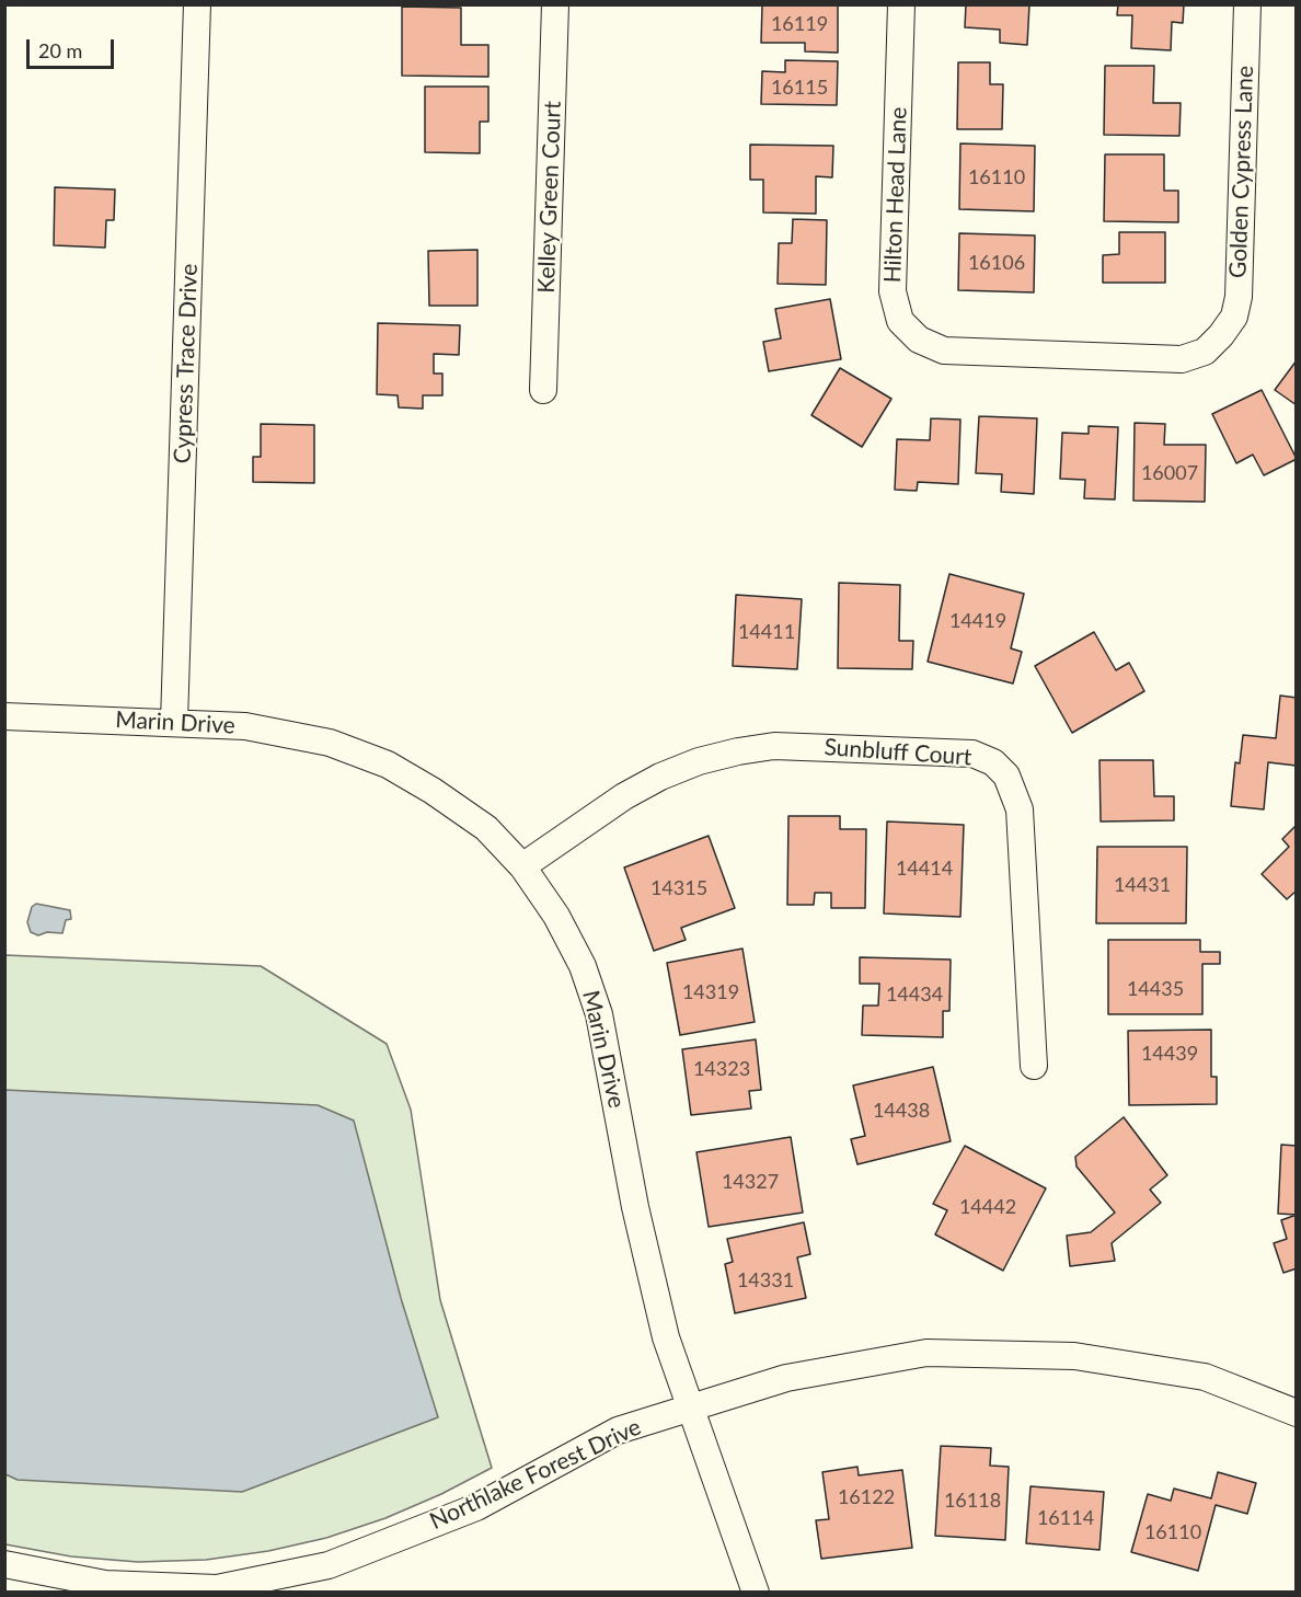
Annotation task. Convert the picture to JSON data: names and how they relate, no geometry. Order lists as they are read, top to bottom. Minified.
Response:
{"streets":{"street":["Golden Cypress Lane","Hilton Head Lane","Kelley Green Court","Cypress Trace Drive","Marin Drive","Sunbluff Court","Northlake Forest Drive"]},"crossings":[["Golden Cypress Lane","Hilton Head Lane"],["Cypress Trace Drive","Marin Drive"],["Marin Drive","Sunbluff Court"],["Marin Drive","Northlake Forest Drive"]],"house_numbers":["16119","16115","16110","16106","16007","14419","14411","14414","14431","14315","14435","14319","14434","14439","14323","14438","14327","14442","14331","16122","16118","16114","16110"],"scale_bar":"20 m"}
